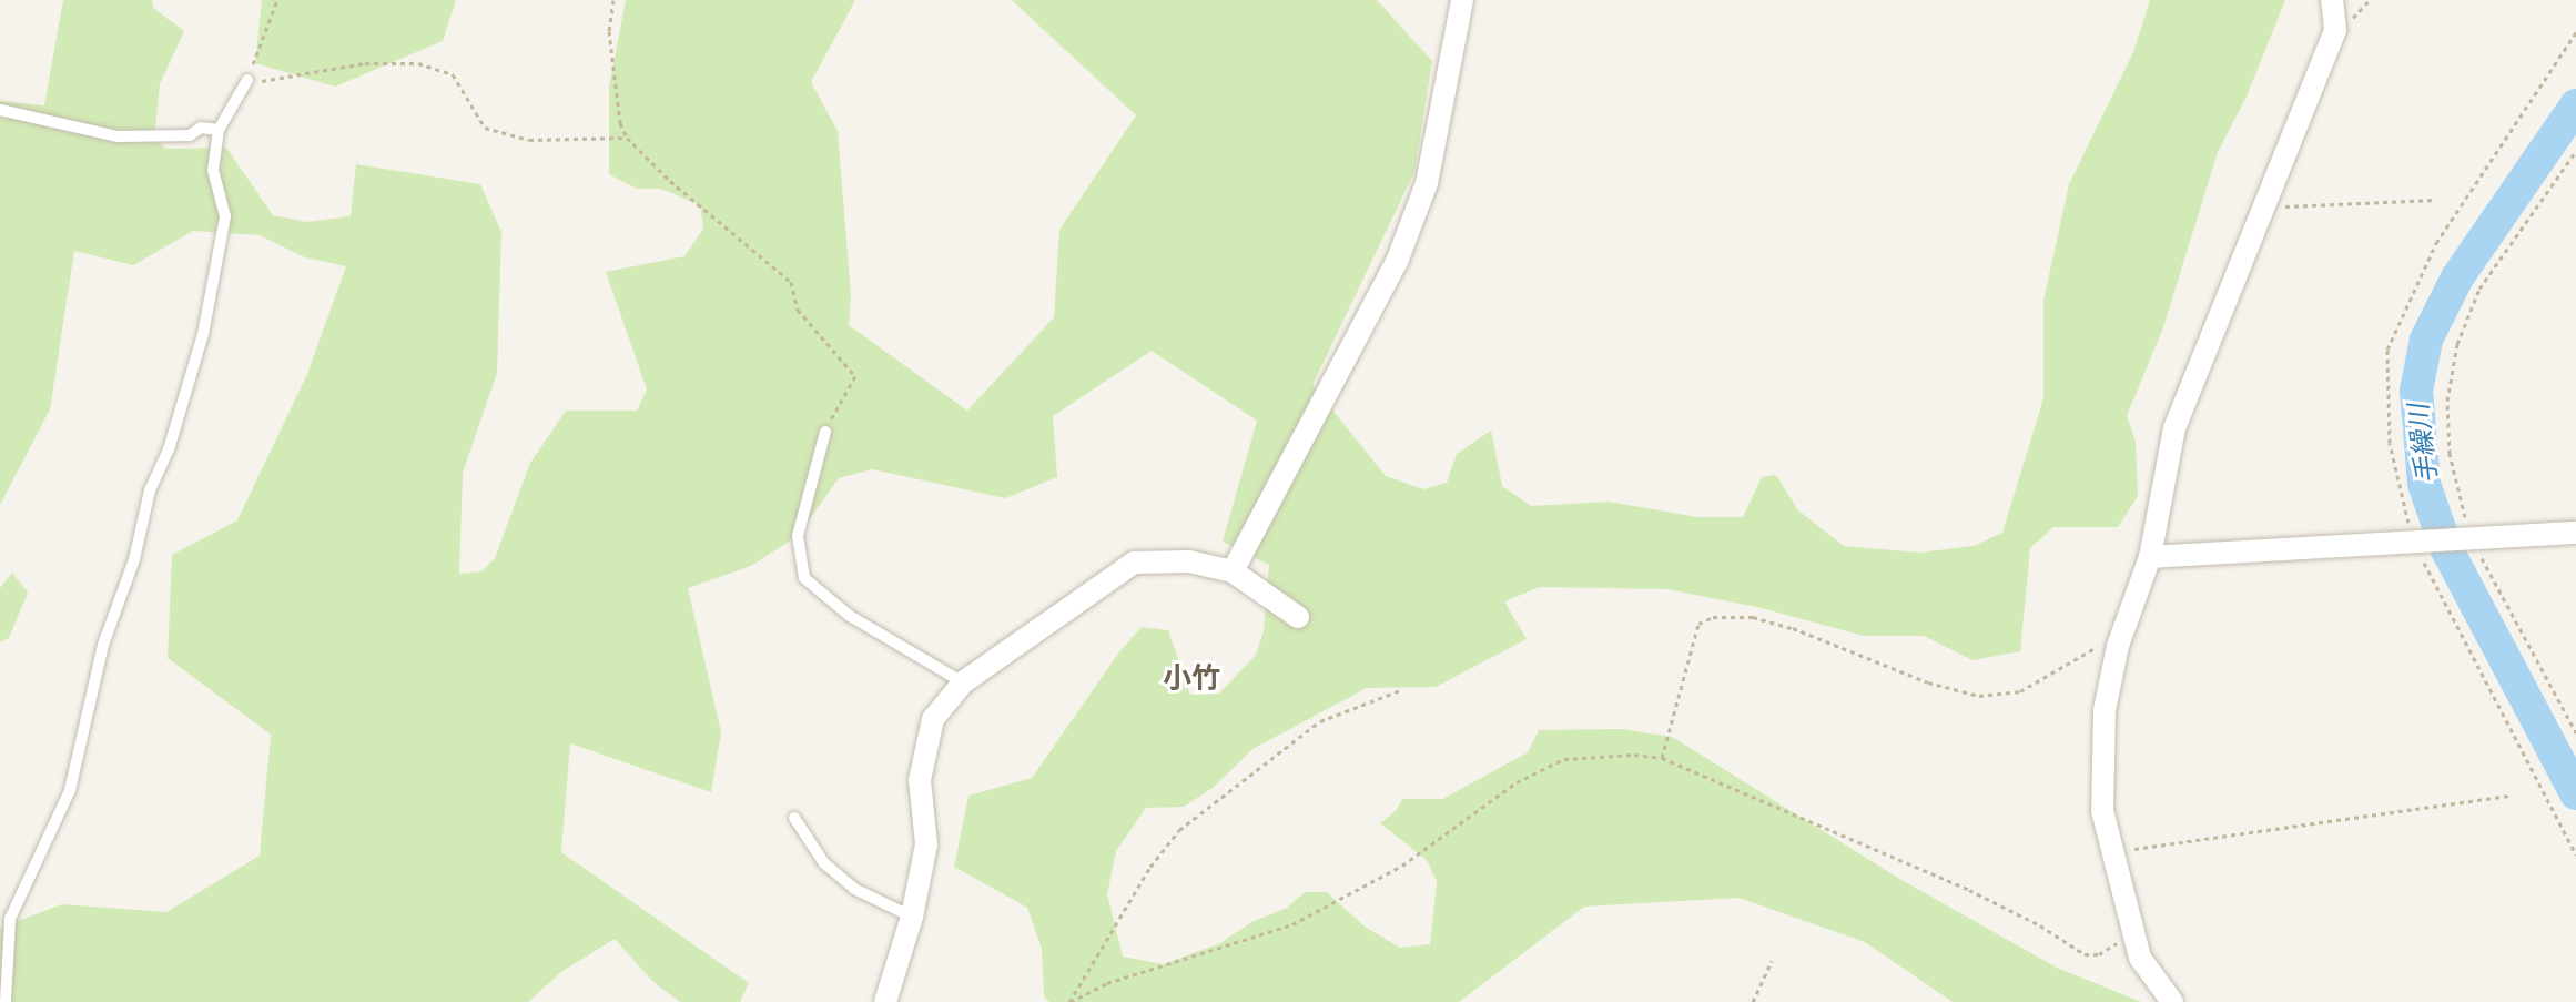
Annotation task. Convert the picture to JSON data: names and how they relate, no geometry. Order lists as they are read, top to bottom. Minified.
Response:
{"districts":["小竹"],"water":["手繰川"]}
